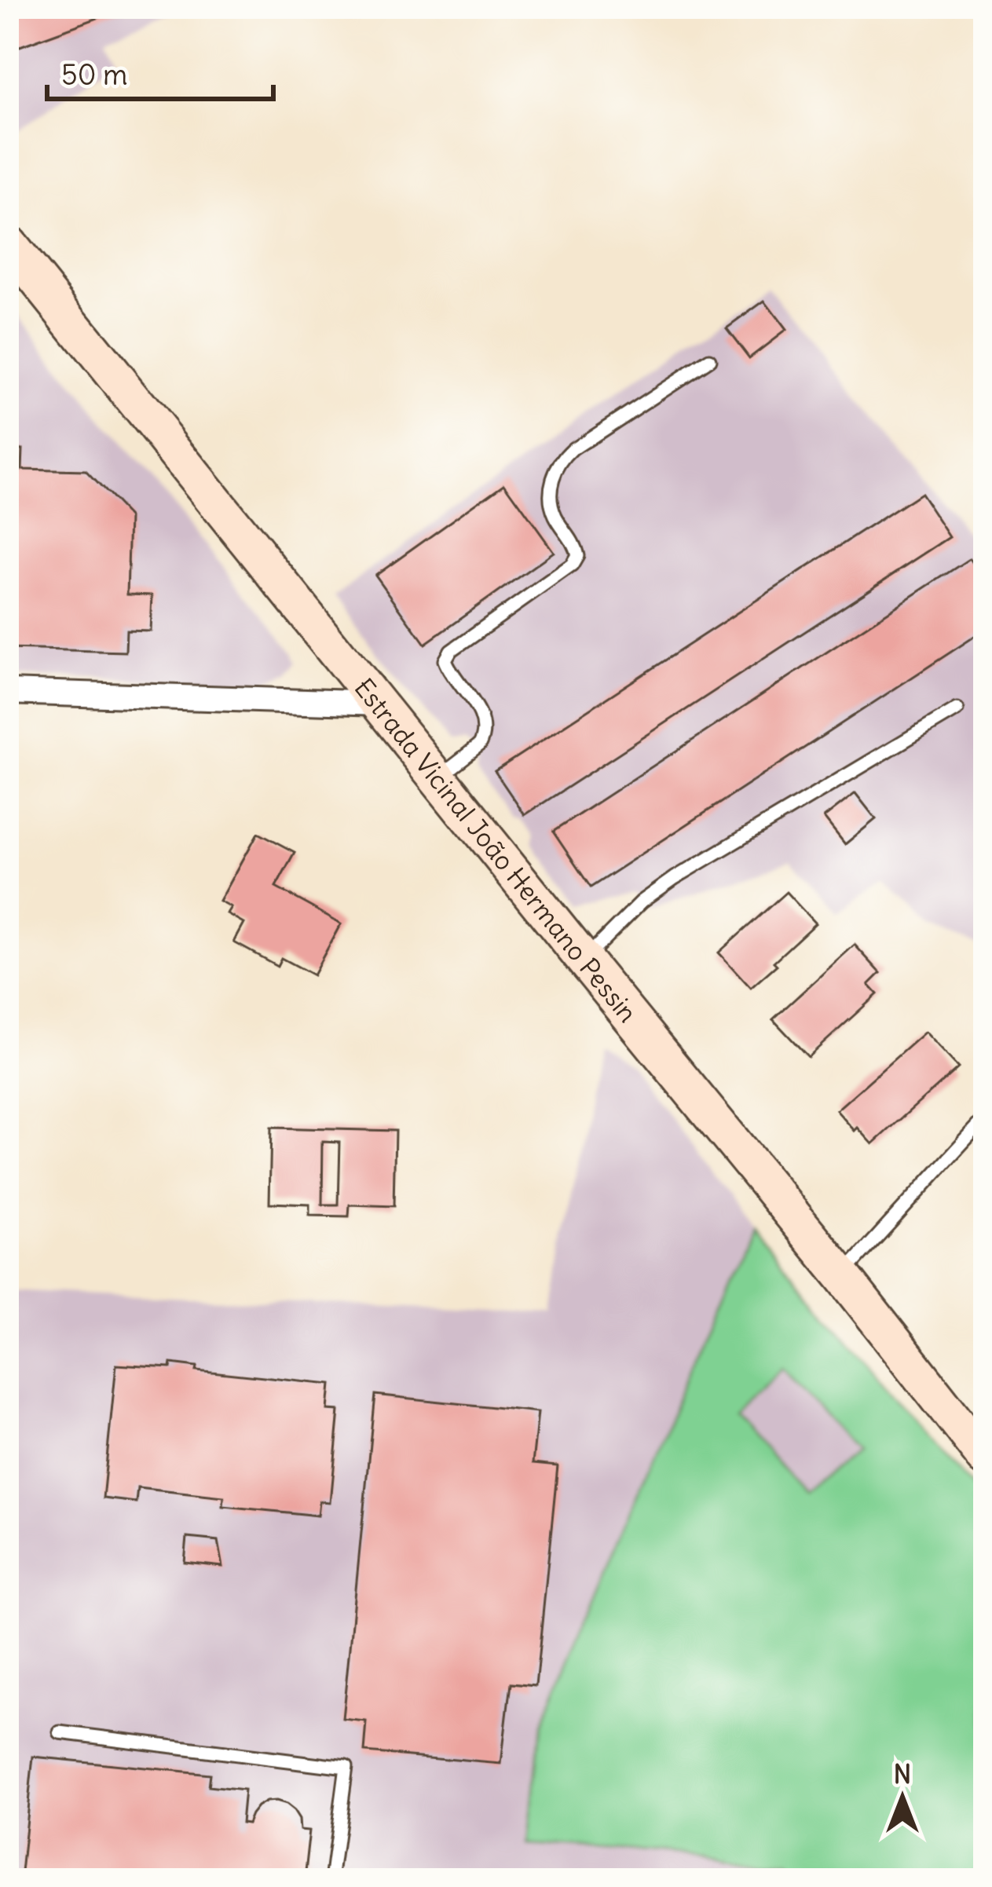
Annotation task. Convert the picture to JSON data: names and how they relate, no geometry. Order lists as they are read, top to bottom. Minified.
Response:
{"streets":{"main road":["Estrada Vicinal João Hermano Pessin"]},"scale_bar":"50 m","north":"top"}
